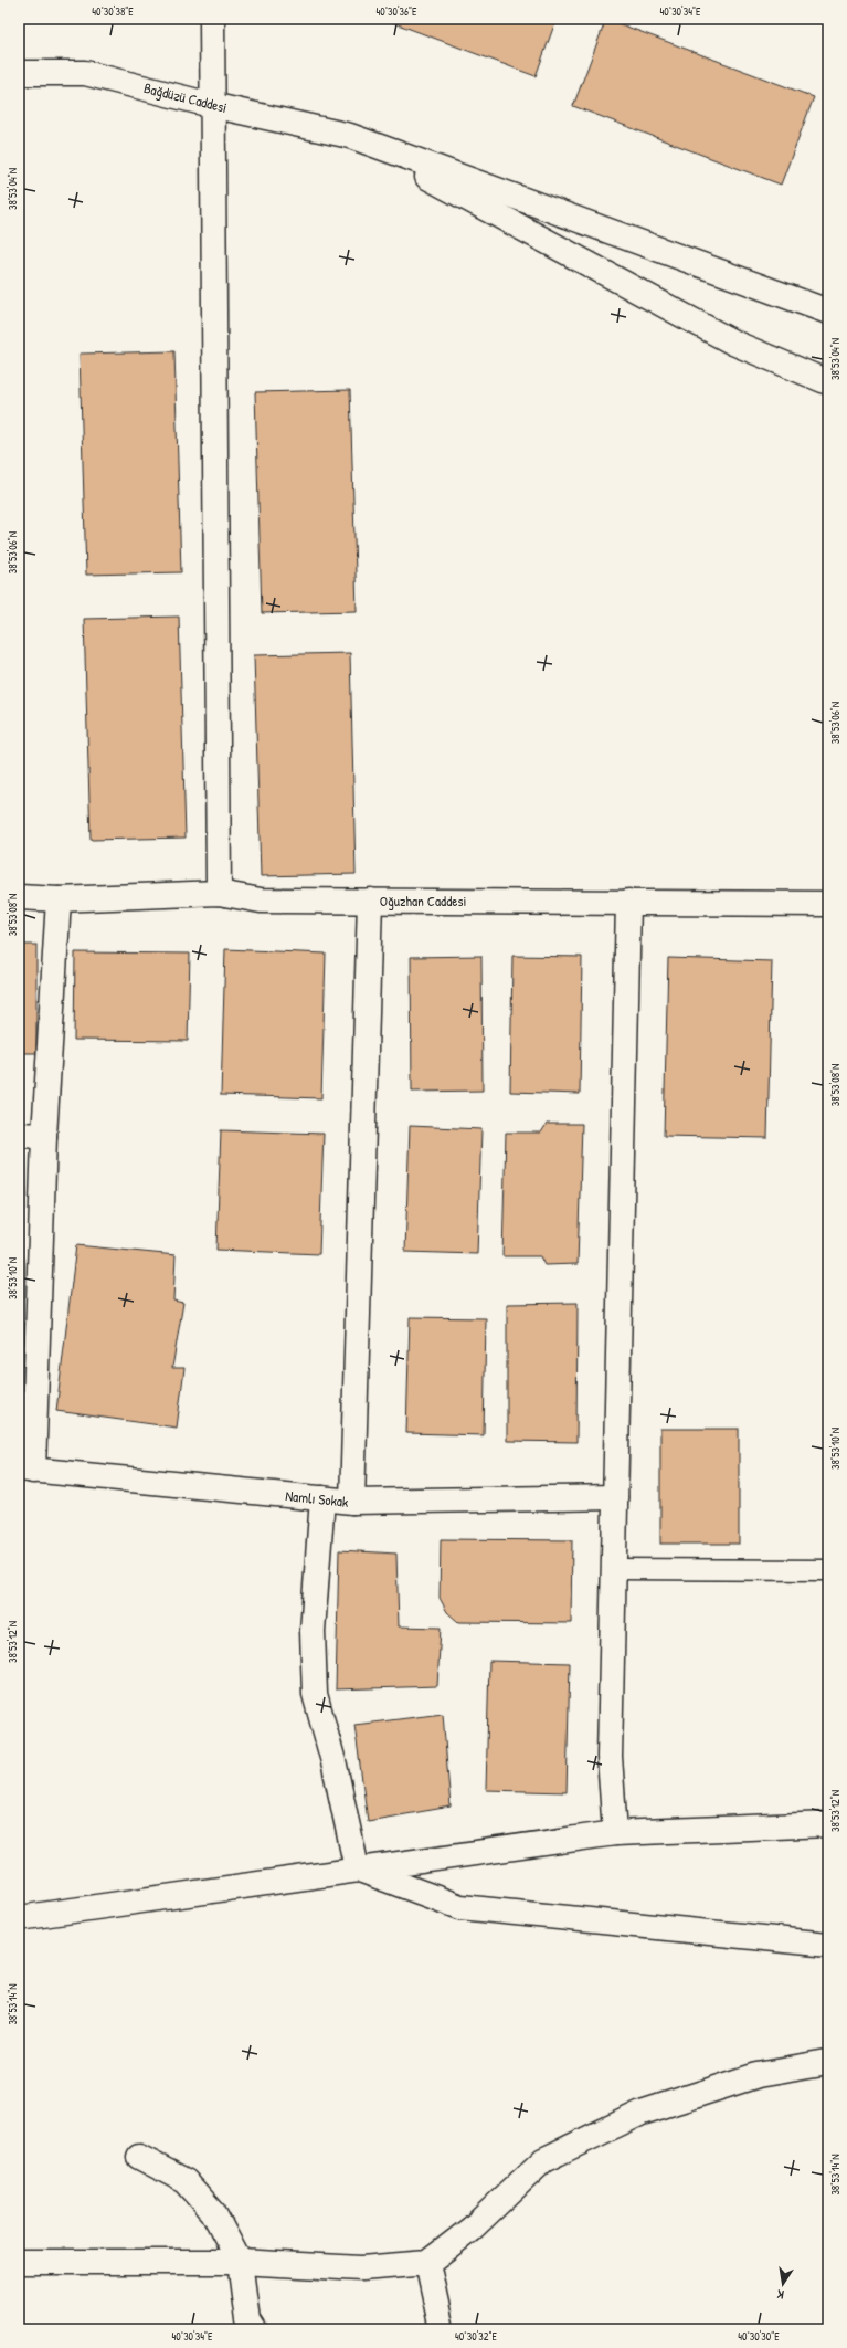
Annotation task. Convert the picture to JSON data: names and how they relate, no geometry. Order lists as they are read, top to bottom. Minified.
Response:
{"streets":{"street":["Bağdüzü Caddesi","Oğuzhan Caddesi","Namlı Sokak"]},"north":"bottom","coordinates":["40°30'38\"E","40°30'36\"E","40°30'34\"E","38°53'04\"N","38°53'06\"N","38°53'08\"N","38°53'10\"N","38°53'12\"N","38°53'14\"N","40°30'32\"E","40°30'30\"E"]}
